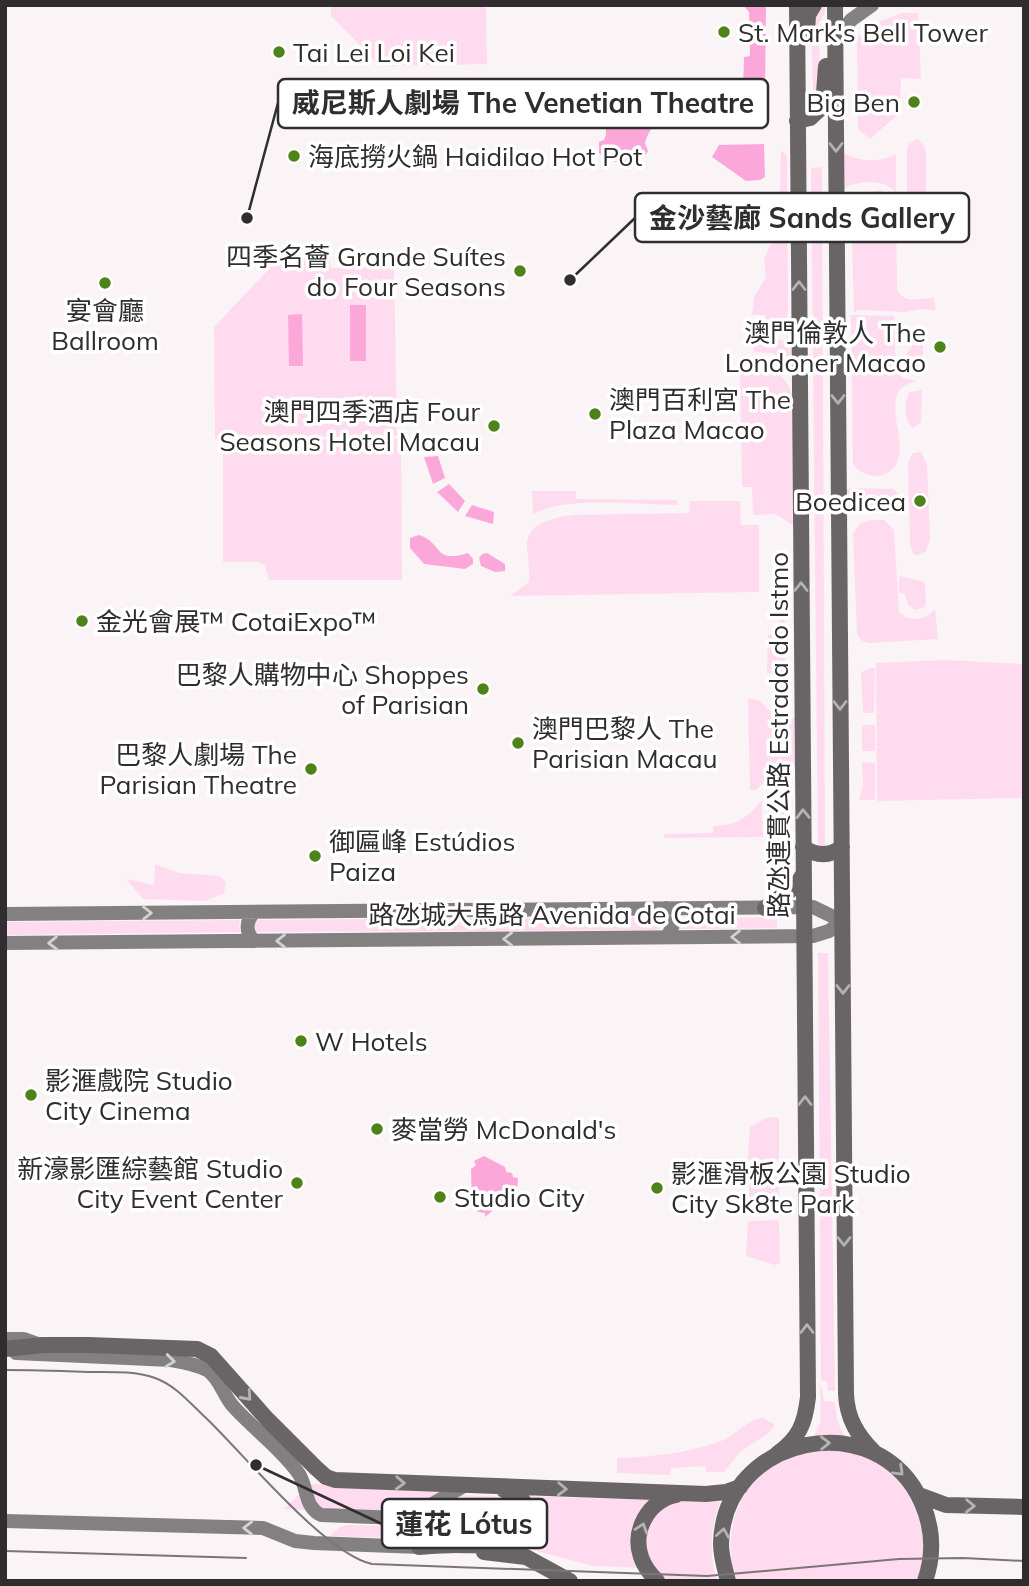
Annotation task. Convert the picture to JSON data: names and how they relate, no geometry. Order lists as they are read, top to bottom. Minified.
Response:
{"streets":{"main road":["路氹連貫公路 Estrada do Istmo"],"street":["路氹城大馬路 Avenida de Cotai"]},"crossings":[["路氹連貫公路 Estrada do Istmo","路氹城大馬路 Avenida de Cotai"]],"places":["St. Mark's Bell Tower","Tai Lei Loi Kei","Big Ben","海底撈火鍋 Haidilao Hot Pot","威尼斯人劇場 The Venetian Theatre","四季名薈 Grande Suítes do Four Seasons","金沙藝廊 Sands Gallery","宴會廳 Ballroom","澳門倫敦人 The Londoner Macao","澳門百利宮 The Plaza Macao","澳門四季酒店 Four Seasons Hotel Macau","Boedicea","金光會展™ CotaiExpo™","巴黎人購物中心 Shoppes of Parisian","澳門巴黎人 The Parisian Macau","巴黎人劇場 The Parisian Theatre","御匾峰 Estúdios Paiza","W Hotels","影滙戲院 Studio City Cinema","麥當勞 McDonald's","新濠影匯綜藝館 Studio City Event Center","影滙滑板公園 Studio City Sk8te Park","Studio City","蓮花 Lótus"]}
